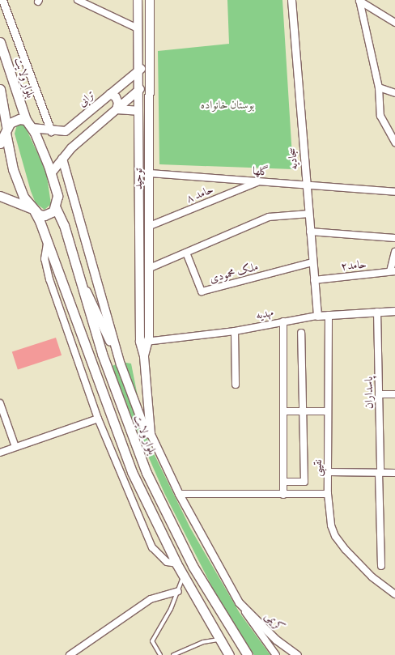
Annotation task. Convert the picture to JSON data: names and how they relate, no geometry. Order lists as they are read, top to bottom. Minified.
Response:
{"streets":{"main road":["بلوار ولایت","ترابی","توحید"],"street":["سجادیه","گلها","حامد ۸","حامد۲","ملک محمودی","مهدیه","پاسداران","نقیبی","کریمی"]},"crossings":[["بلوار ولایت","ترابی"],["ترابی","توحید"],["سجادیه","گلها"],["سجادیه","حامد۲"],["سجادیه","ملک محمودی"],["سجادیه","مهدیه"],["گلها","توحید"],["گلها","حامد ۸"],["توحید","حامد ۸"],["توحید","مهدیه"],["توحید","کریمی"],["مهدیه","پاسداران"],["مهدیه","نقیبی"]],"parks":["بوستان خانواده"]}
